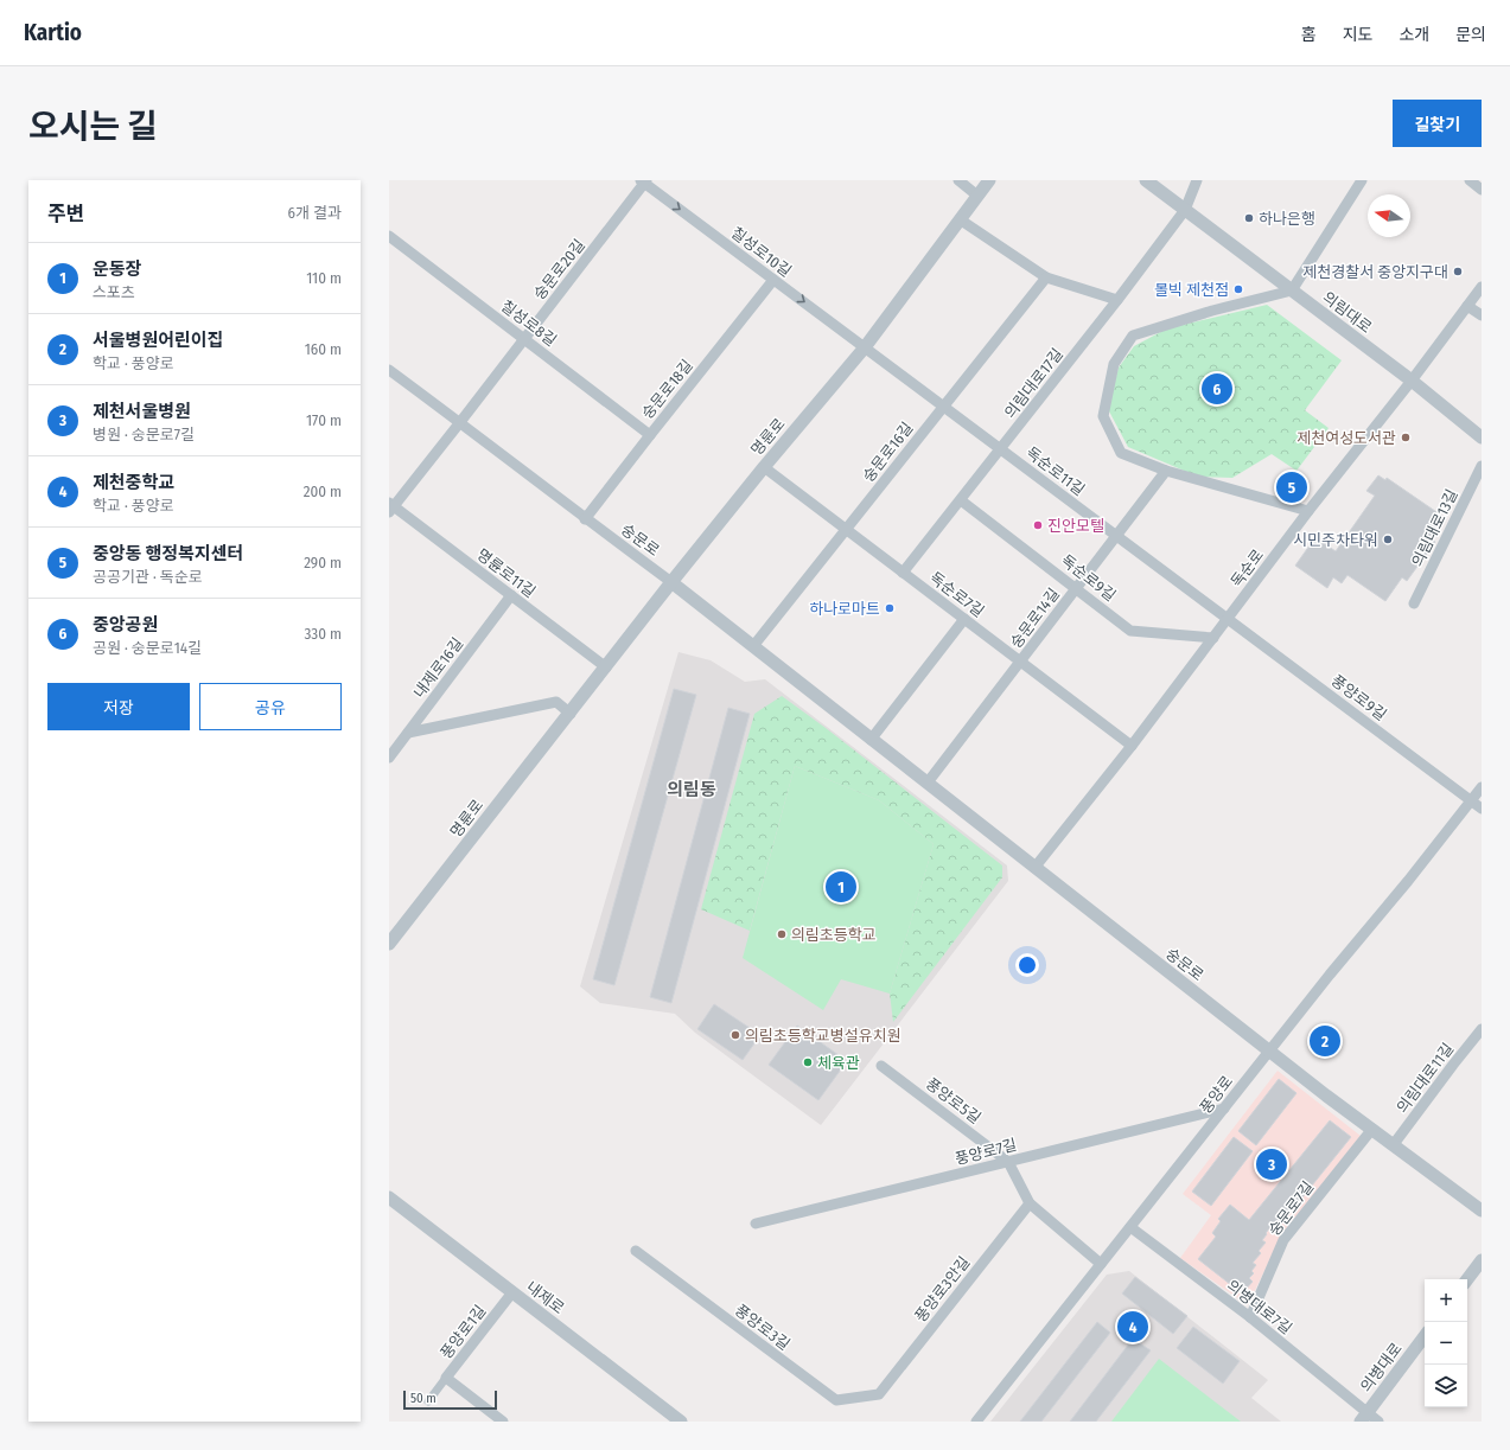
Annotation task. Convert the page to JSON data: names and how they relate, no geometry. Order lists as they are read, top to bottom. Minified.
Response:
{"streets":{"street":["칠성로10길","숭문로20길","의림대로","칠성로8길","의림대로17길","숭문로18길","명륜로","숭문로16길","독순로11길","의림대로13길","숭문로","독순로","명륜로11길","독순로9길","독순로7길","숭문로14길","내제로16길","풍양로9길","의림대로11길","풍양로","풍양로5길","풍양로7길","숭문로7길","풍양로3안길","내제로","의병대로7길","풍양로3길","풍양로1길","의병대로"]},"crossings":[["칠성로10길","숭문로20길"],["칠성로10길","숭문로18길"],["칠성로10길","명륜로"],["칠성로10길","독순로11길"],["숭문로20길","칠성로8길"],["숭문로20길","숭문로"],["숭문로20길","명륜로11길"],["의림대로","의림대로17길"],["의림대로","독순로"],["칠성로8길","숭문로18길"],["의림대로17길","독순로11길"],["의림대로17길","독순로9길"],["의림대로17길","독순로7길"],["숭문로18길","숭문로"],["명륜로","독순로11길"],["명륜로","숭문로"],["명륜로","명륜로11길"],["명륜로","독순로7길"],["숭문로16길","독순로11길"],["숭문로16길","숭문로"],["숭문로16길","독순로7길"],["독순로11길","독순로"],["독순로11길","숭문로14길"],["독순로11길","풍양로9길"],["숭문로","독순로"],["숭문로","숭문로14길"],["숭문로","의림대로11길"],["숭문로","풍양로"],["숭문로","숭문로7길"],["독순로","독순로9길"],["독순로","독순로7길"],["독순로","풍양로9길"],["명륜로11길","내제로16길"],["독순로9길","숭문로14길"],["독순로7길","숭문로14길"],["풍양로9길","풍양로"],["풍양로","풍양로5길"],["풍양로","풍양로7길"],["풍양로","의병대로7길"],["풍양로5길","풍양로7길"],["풍양로5길","풍양로3안길"],["숭문로7길","의병대로7길"],["풍양로3안길","풍양로3길"],["내제로","풍양로1길"],["의병대로7길","의병대로"]],"one_way":["칠성로10길"],"districts":["의림동"],"places":["하나은행","제천경찰서 중앙지구대","볼빅 제천점","제천여성도서관","진안모텔","시민주차타워","하나로마트","의림초등학교","의림초등학교병설유치원","체육관"],"scale_bar":"50 m","north":"left","page":{"header":"Kartio","nav":["홈","지도","소개","문의"],"title":"오시는 길","buttons":["길찾기",["저장","공유"]],"heading":["주변","6개 결과"],"list":[{"mark":"1","name":"운동장","note":"스포츠","value":"110 m"},{"mark":"2","name":"서울병원어린이집","note":"학교 · 풍양로","value":"160 m"},{"mark":"3","name":"제천서울병원","note":"병원 · 숭문로7길","value":"170 m"},{"mark":"4","name":"제천중학교","note":"학교 · 풍양로","value":"200 m"},{"mark":"5","name":"중앙동 행정복지센터","note":"공공기관 · 독순로","value":"290 m"},{"mark":"6","name":"중앙공원","note":"공원 · 숭문로14길","value":"330 m"}],"pins":["6","5","1","2","3","4"],"map_buttons":["+","−"],"scale":"50 m"}}
